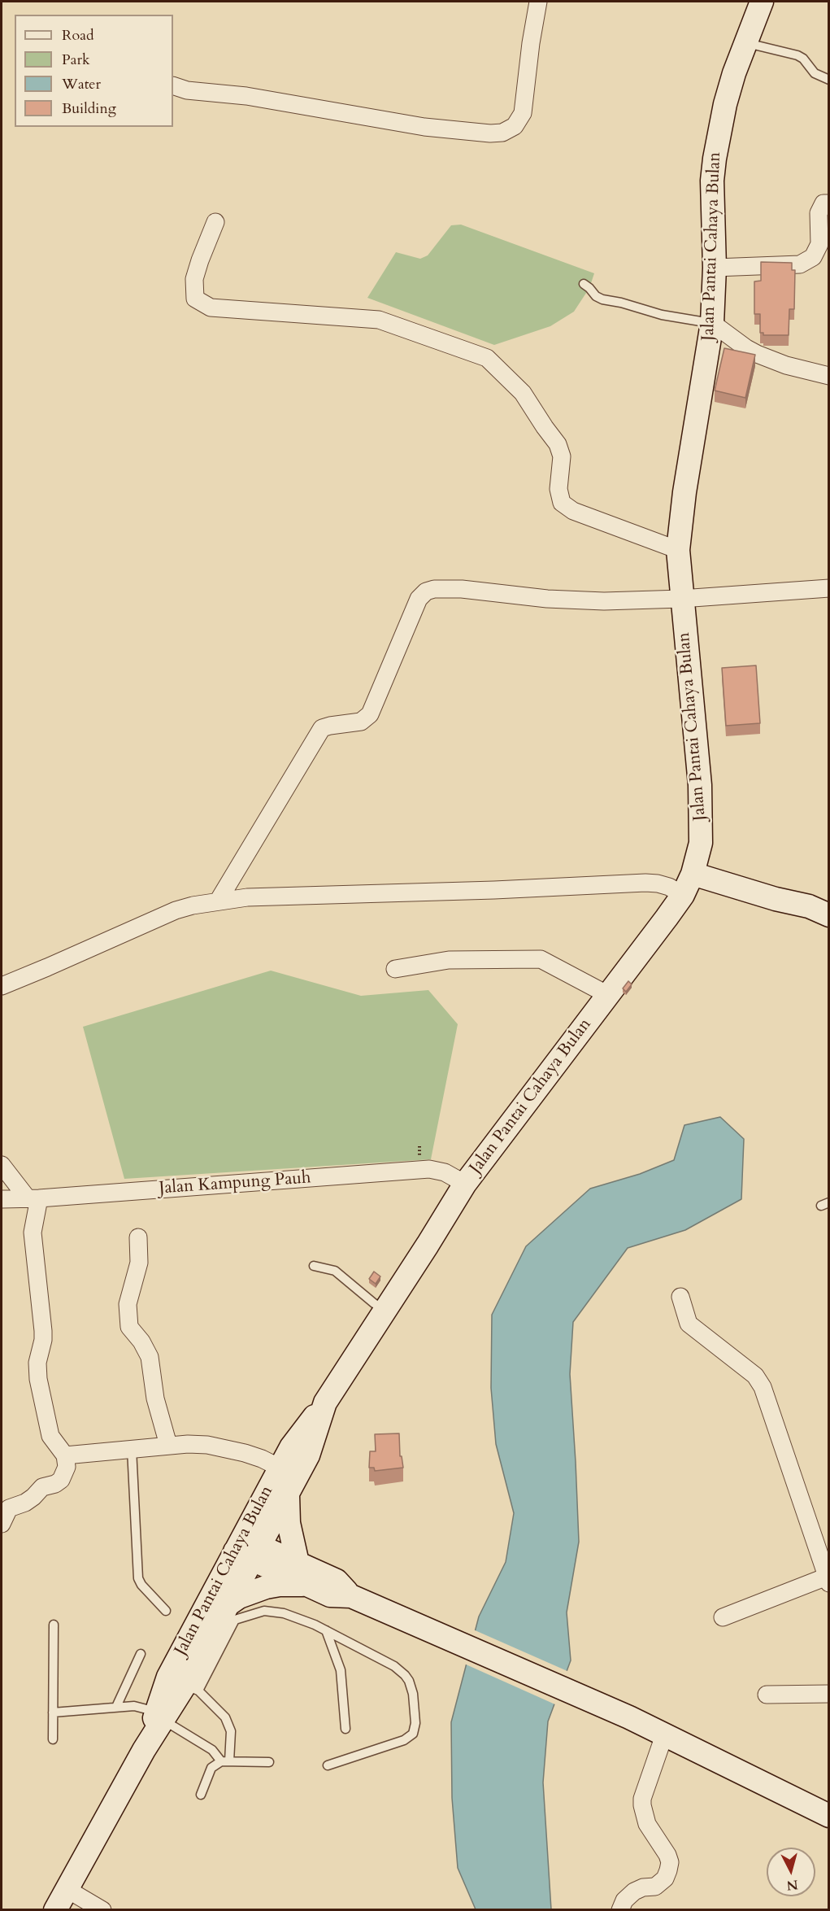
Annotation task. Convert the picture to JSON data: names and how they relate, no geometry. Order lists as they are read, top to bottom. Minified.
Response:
{"streets":{"main road":["Jalan Pantai Cahaya Bulan"],"street":["Jalan Kampung Pauh"]},"crossings":[["Jalan Pantai Cahaya Bulan","Jalan Kampung Pauh"]],"legend":["Road","Park","Water","Building"],"north":"bottom"}
